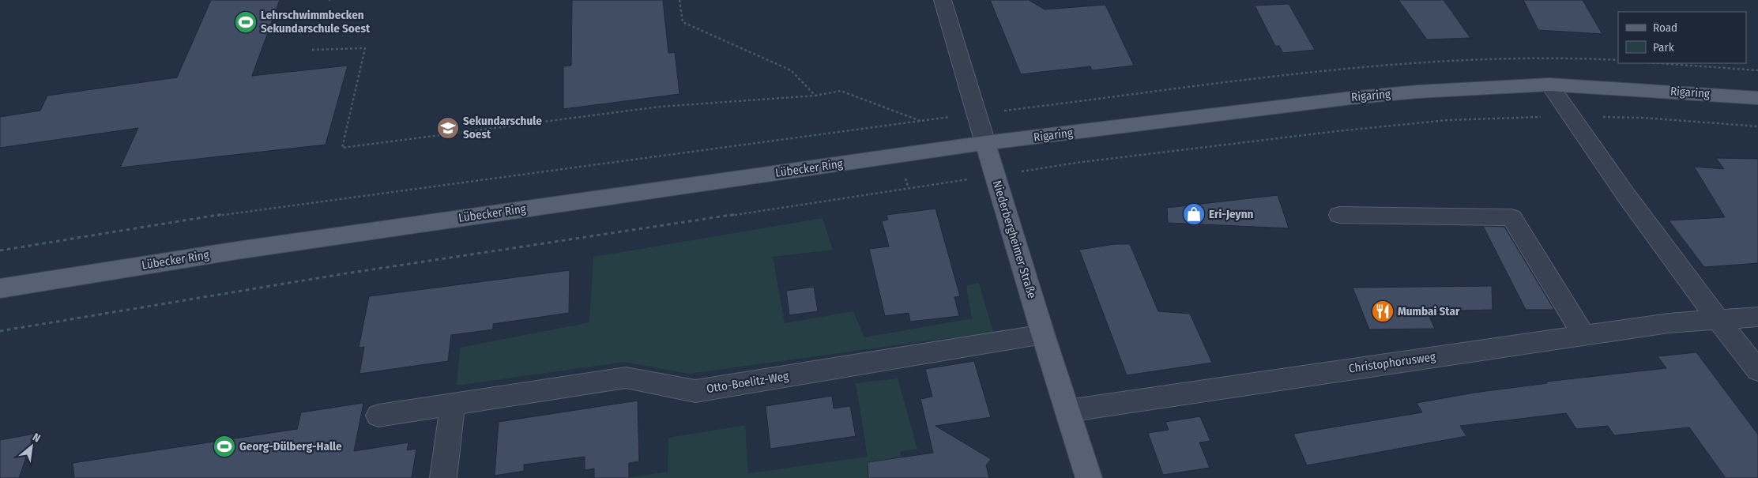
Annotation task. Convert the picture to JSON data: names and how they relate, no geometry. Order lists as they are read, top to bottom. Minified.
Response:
{"streets":{"main road":["Rigaring","Lübecker Ring","Niederbergheimer Straße"],"street":["Christophorusweg","Otto-Boelitz-Weg"]},"crossings":[["Rigaring","Lübecker Ring"],["Rigaring","Niederbergheimer Straße"],["Lübecker Ring","Niederbergheimer Straße"],["Niederbergheimer Straße","Christophorusweg"],["Niederbergheimer Straße","Otto-Boelitz-Weg"]],"places":{"sports":["Lehrschwimmbecken Sekundarschule Soest","Georg-Dülberg-Halle"],"school or university":["Sekundarschule Soest"],"shop":["Eri-Jeynn"],"restaurant":["Mumbai Star"]},"legend":["Road","Park"],"north":"top right"}
